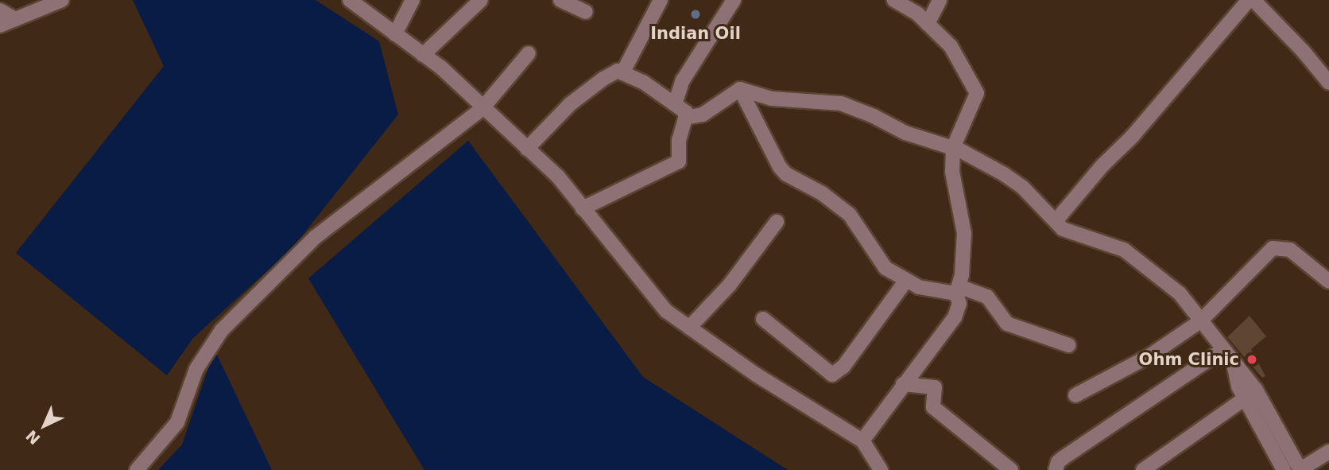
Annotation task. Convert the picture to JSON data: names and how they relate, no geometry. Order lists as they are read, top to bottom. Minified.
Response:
{"places":["Indian Oil","Ohm Clinic"],"north":"bottom left"}
